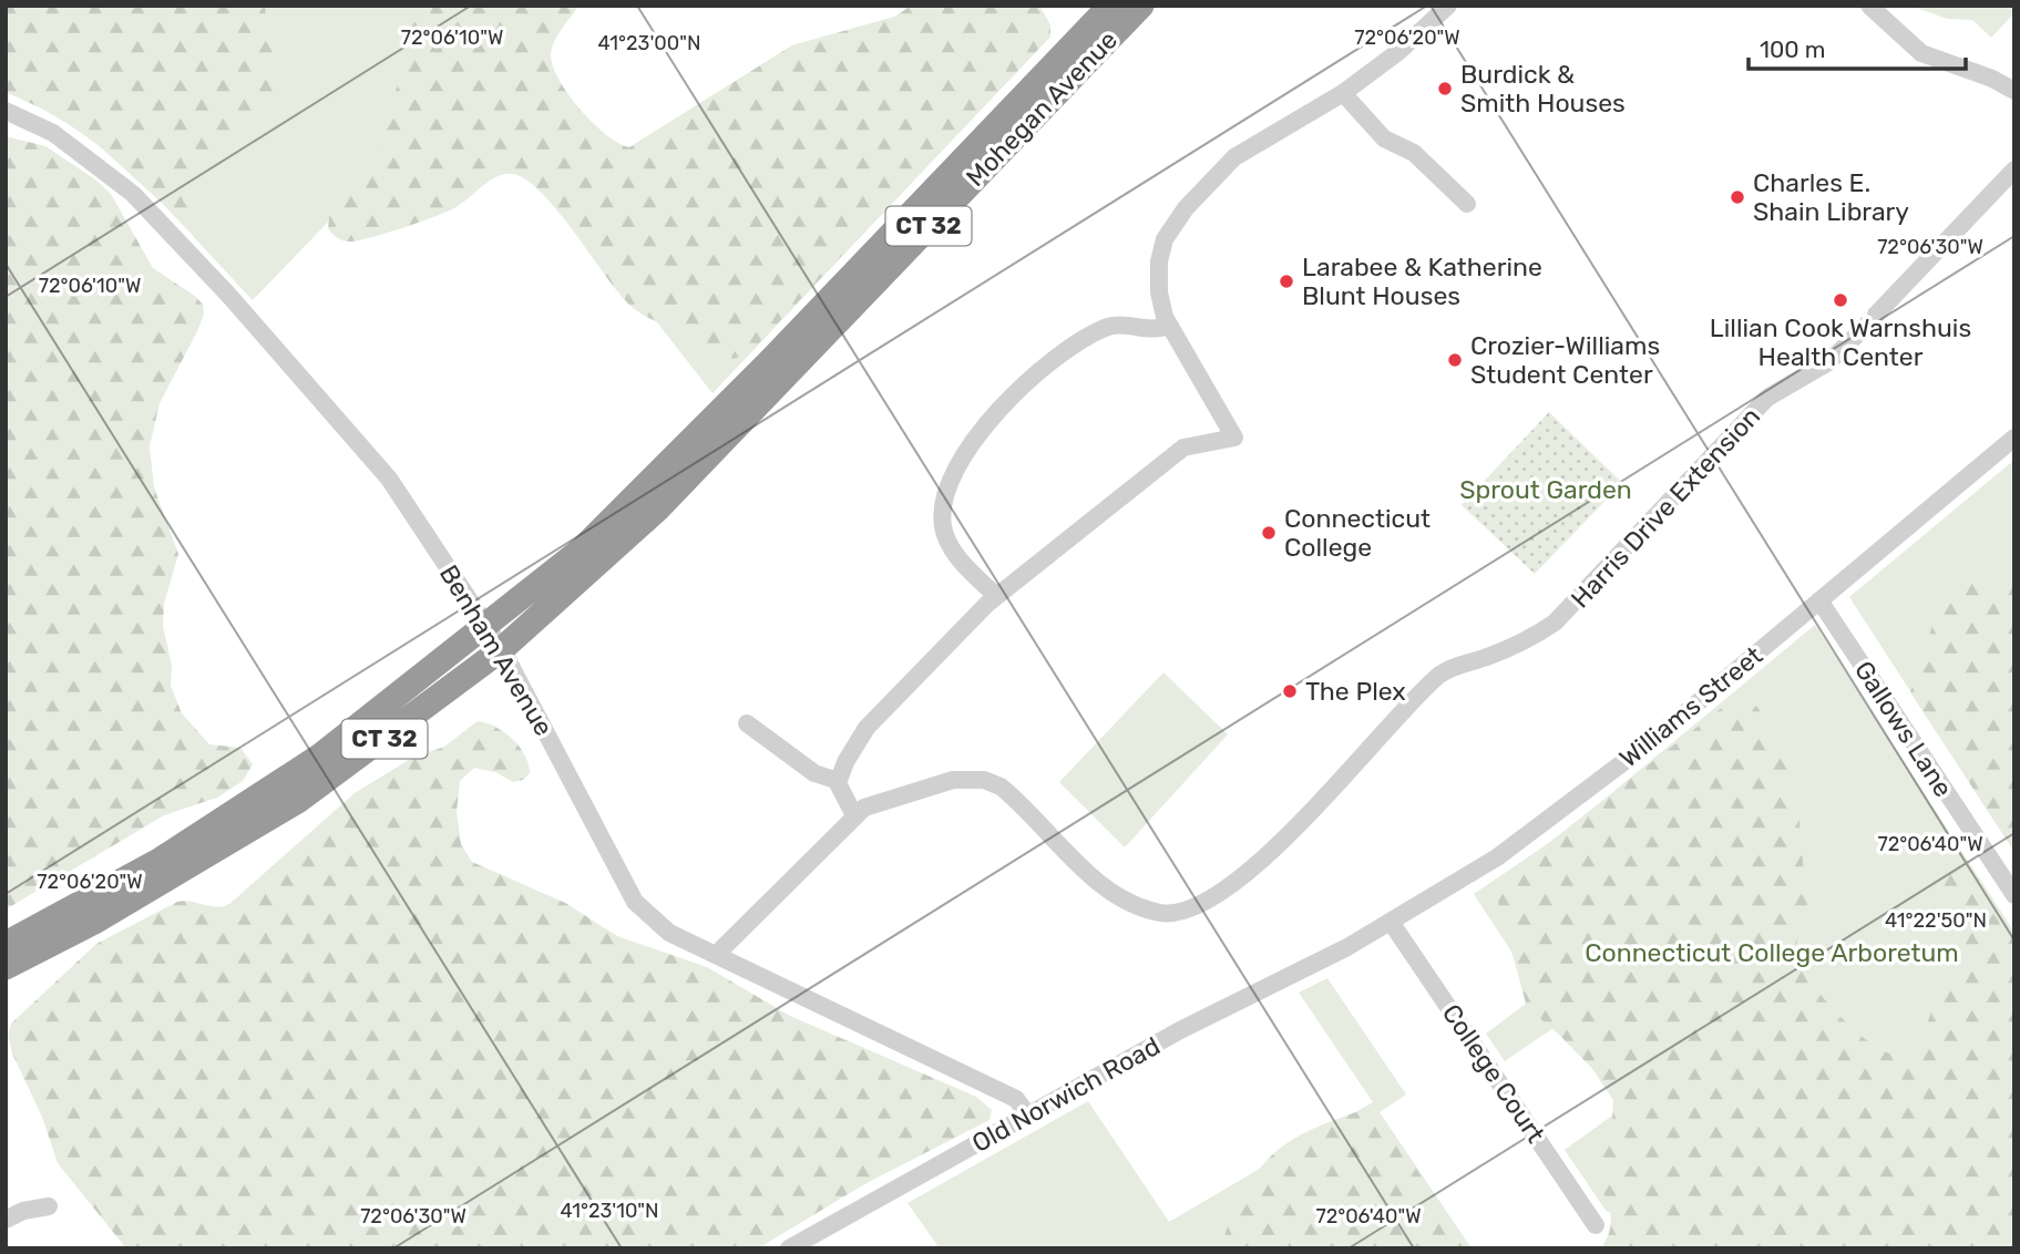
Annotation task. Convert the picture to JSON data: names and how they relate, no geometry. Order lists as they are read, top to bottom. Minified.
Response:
{"streets":{"highway":["Mohegan Avenue","CT 32"],"street":["Harris Drive Extension","Benham Avenue","Williams Street","Gallows Lane","College Court","Old Norwich Road"]},"crossings":[["Mohegan Avenue","CT 32"],["CT 32","Benham Avenue"],["Harris Drive Extension","Benham Avenue"],["Benham Avenue","Old Norwich Road"],["Williams Street","Gallows Lane"],["Williams Street","College Court"],["Williams Street","Old Norwich Road"]],"parks":["Sprout Garden","Connecticut College Arboretum"],"places":["Burdick & Smith Houses","Charles E. Shain Library","Larabee & Katherine Blunt Houses","Lillian Cook Warnshuis Health Center","Crozier-Williams Student Center","Connecticut College","The Plex"],"scale_bar":"100 m","coordinates":["72°06'10\"W","72°06'20\"W","41°23'00\"N","72°06'30\"W","72°06'40\"W","41°22'50\"N","41°23'10\"N"]}
